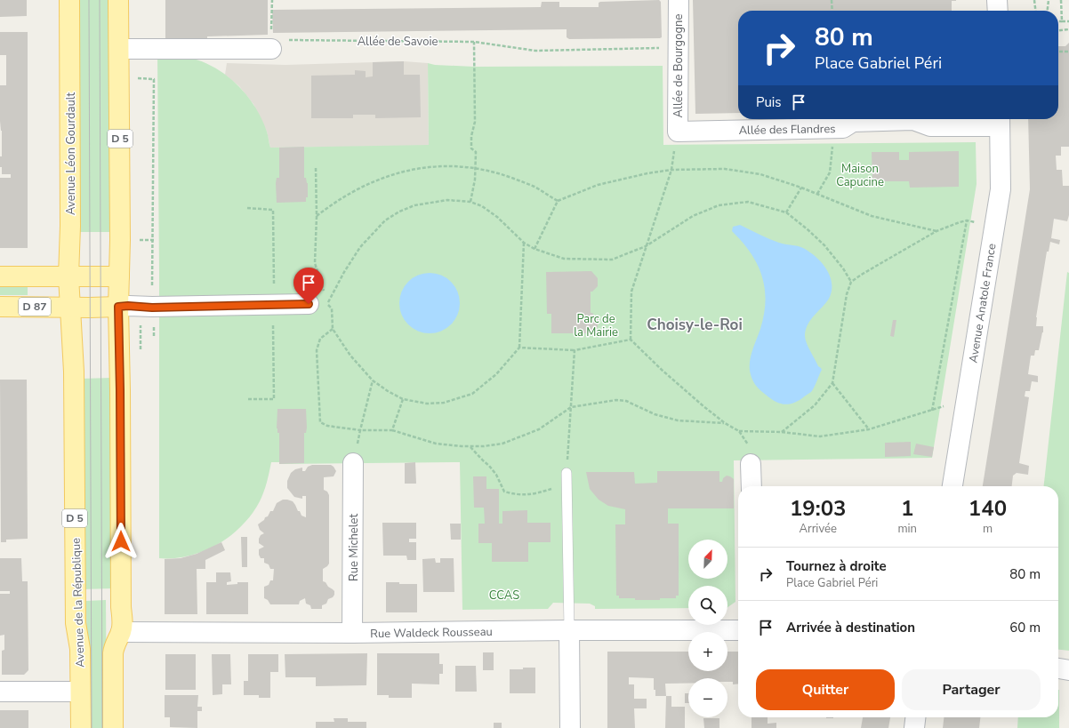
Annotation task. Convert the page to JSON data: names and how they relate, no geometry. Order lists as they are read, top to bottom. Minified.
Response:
{"streets":{"main road":["D 5","Avenue Léon Gourdault","D 87","Avenue de la République"],"street":["Allée de Bourgogne","Allée des Flandres","Avenue Anatole France","Rue Michelet","Rue Waldeck Rousseau"],"path":["Allée de Savoie"]},"crossings":[["Allée de Savoie","Allée de Bourgogne"],["Allée de Bourgogne","Allée des Flandres"],["Allée des Flandres","Avenue Anatole France"],["D 5","D 87"],["D 5","Rue Waldeck Rousseau"],["Avenue Léon Gourdault","D 87"],["Avenue Léon Gourdault","Avenue de la République"],["D 87","Avenue de la République"],["Rue Michelet","Rue Waldeck Rousseau"]],"districts":["Choisy-le-Roi"],"parks":["Maison Capucine","Parc de la Mairie","CCAS"],"north":"top right","page":{"turn":["80 m","Place Gabriel Péri"],"then":"Puis","eta":["19:03","Arrivée","1","min","140","m"],"map_buttons":["+","−"],"list":[{"name":"Tournez à droite","note":"Place Gabriel Péri","value":"80 m"},{"name":"Arrivée à destination","value":"60 m"}],"buttons":["Quitter","Partager"]}}
